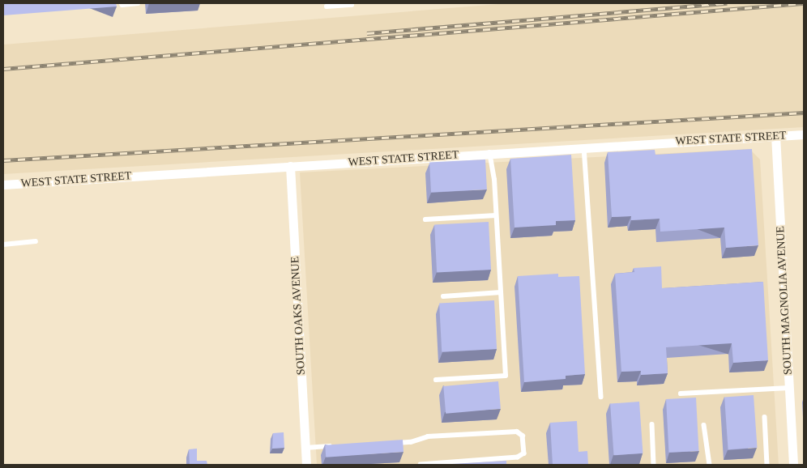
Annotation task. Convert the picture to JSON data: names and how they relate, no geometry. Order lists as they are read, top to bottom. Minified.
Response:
{"streets":{"street":["WEST STATE STREET","SOUTH MAGNOLIA AVENUE","SOUTH OAKS AVENUE"]},"crossings":[["WEST STATE STREET","SOUTH MAGNOLIA AVENUE"],["WEST STATE STREET","SOUTH OAKS AVENUE"]]}
